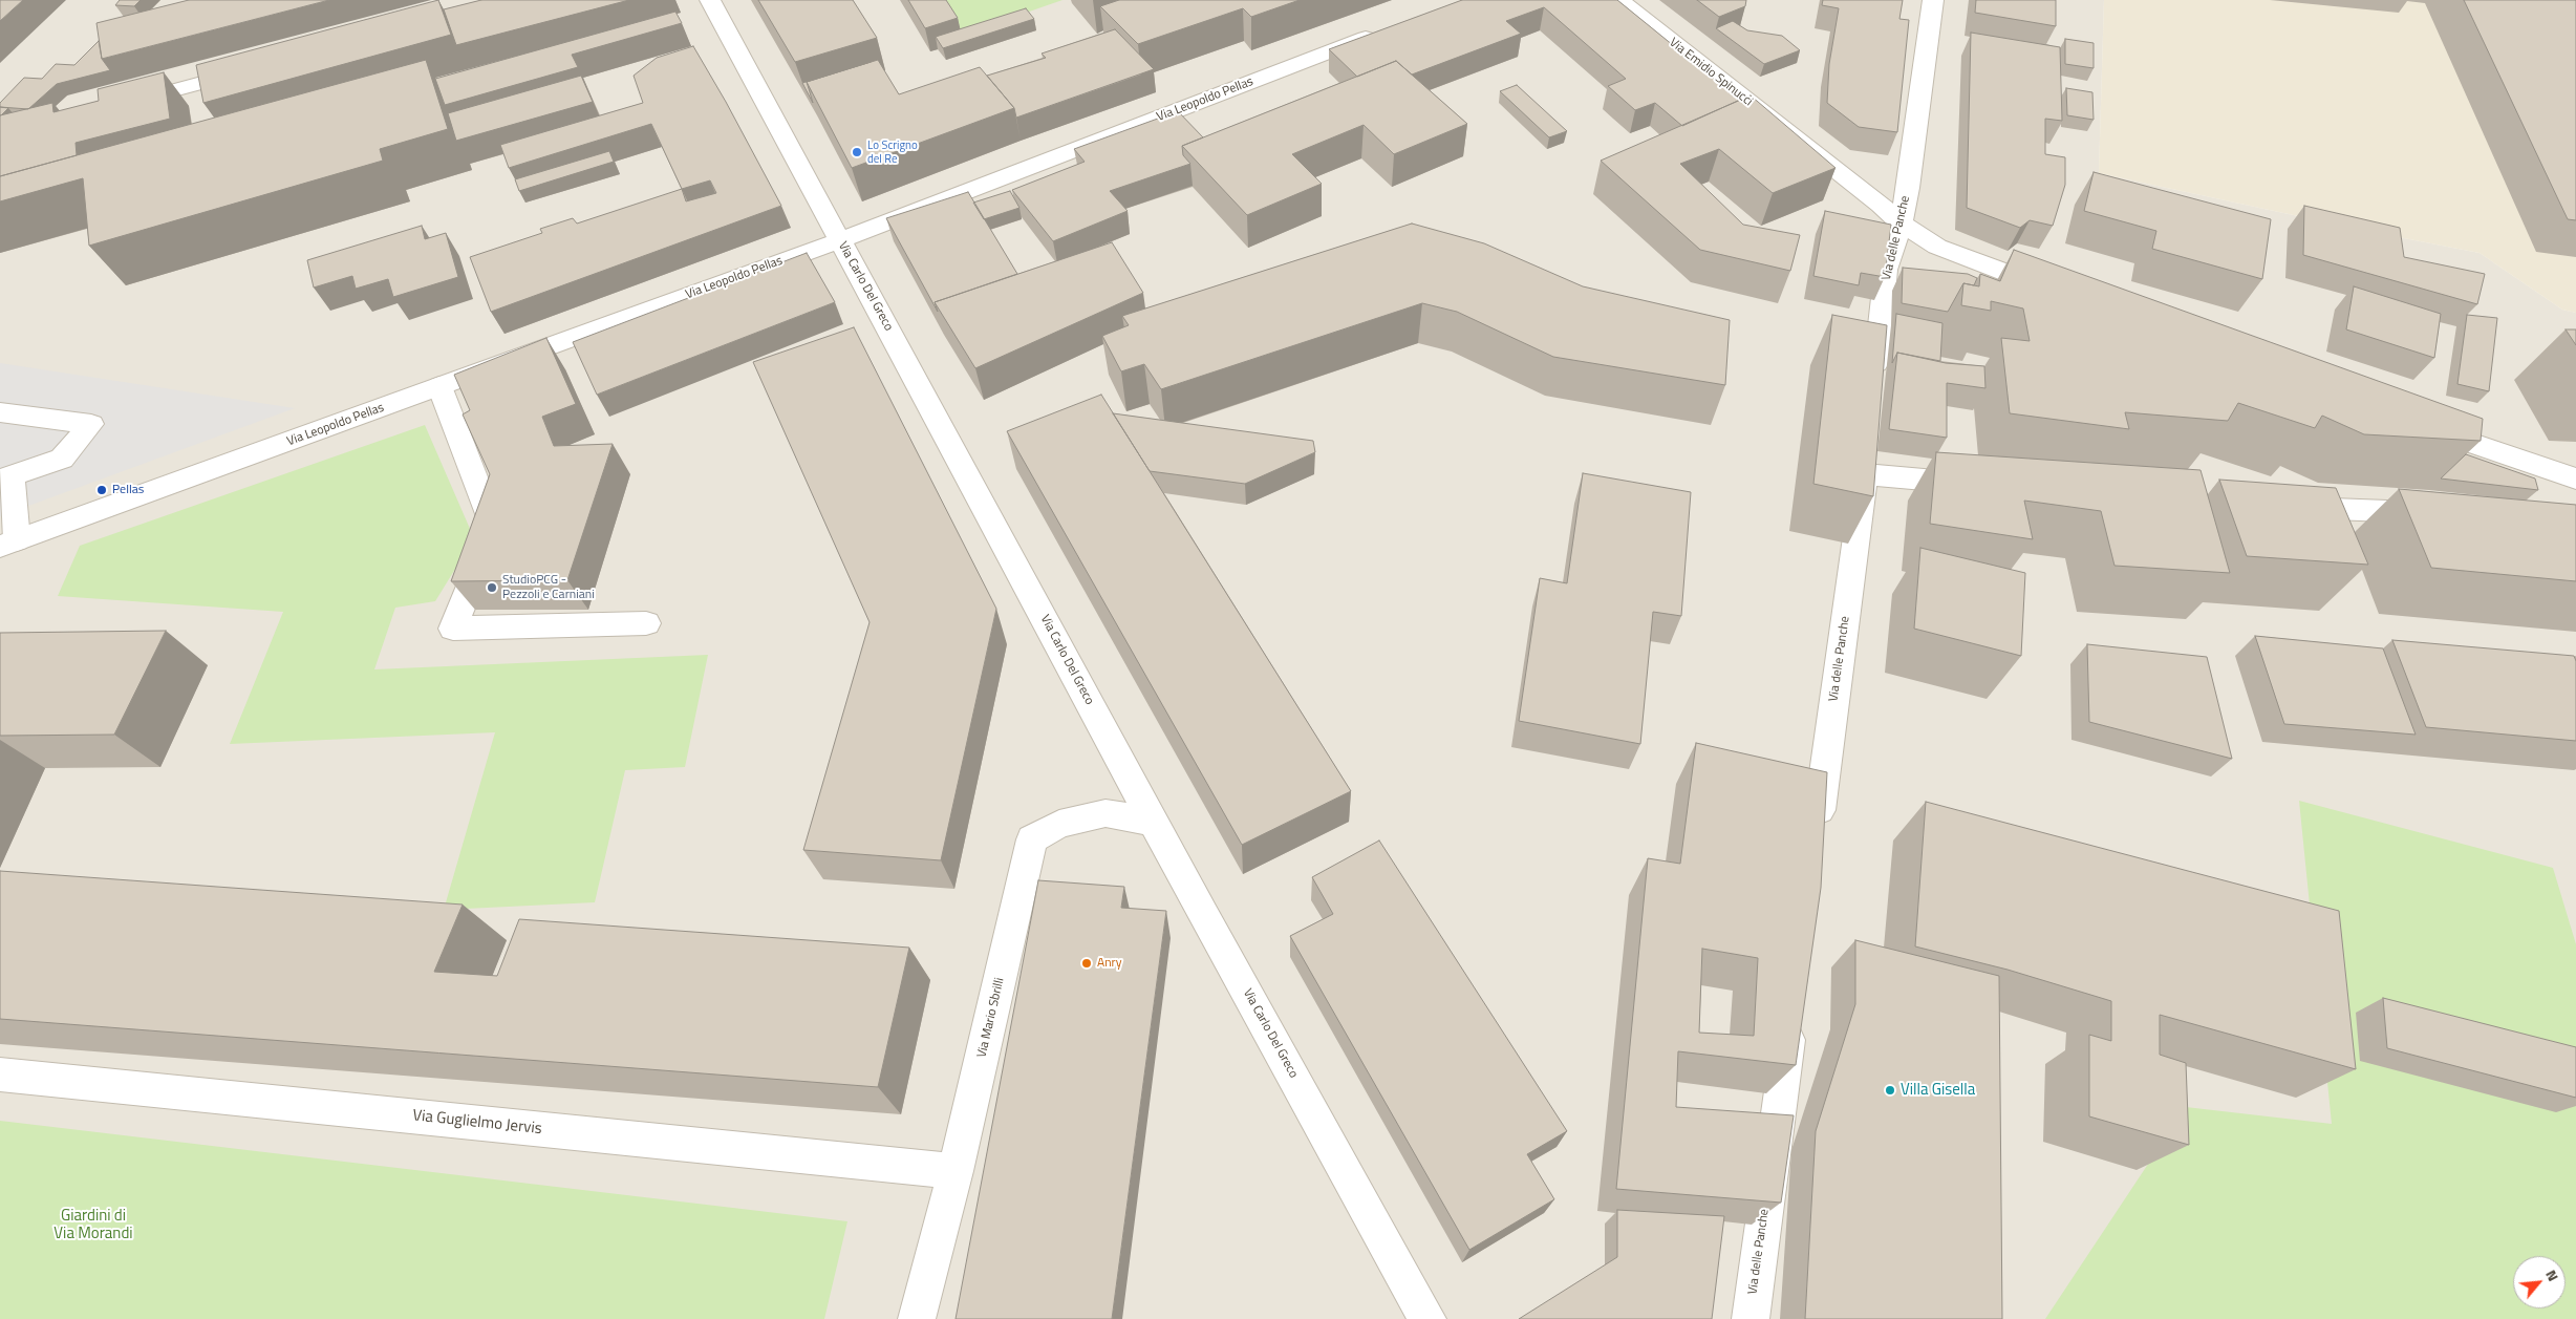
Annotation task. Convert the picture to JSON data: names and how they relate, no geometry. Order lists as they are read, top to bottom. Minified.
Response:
{"streets":{"street":["Via Emidio Spinucci","Via Leopoldo Pellas","Via delle Panche","Via Carlo Del Greco","Via Mario Sbrilli","Via Guglielmo Jervis"]},"crossings":[["Via Emidio Spinucci","Via delle Panche"],["Via Leopoldo Pellas","Via Carlo Del Greco"],["Via Carlo Del Greco","Via Mario Sbrilli"],["Via Mario Sbrilli","Via Guglielmo Jervis"]],"parks":["Giardini di Via Morandi"],"places":["Lo Scrigno del Re","Pellas","StudioPCG - Pezzoli e Carniani","Anry","Villa Gisella"],"north":"top right"}
